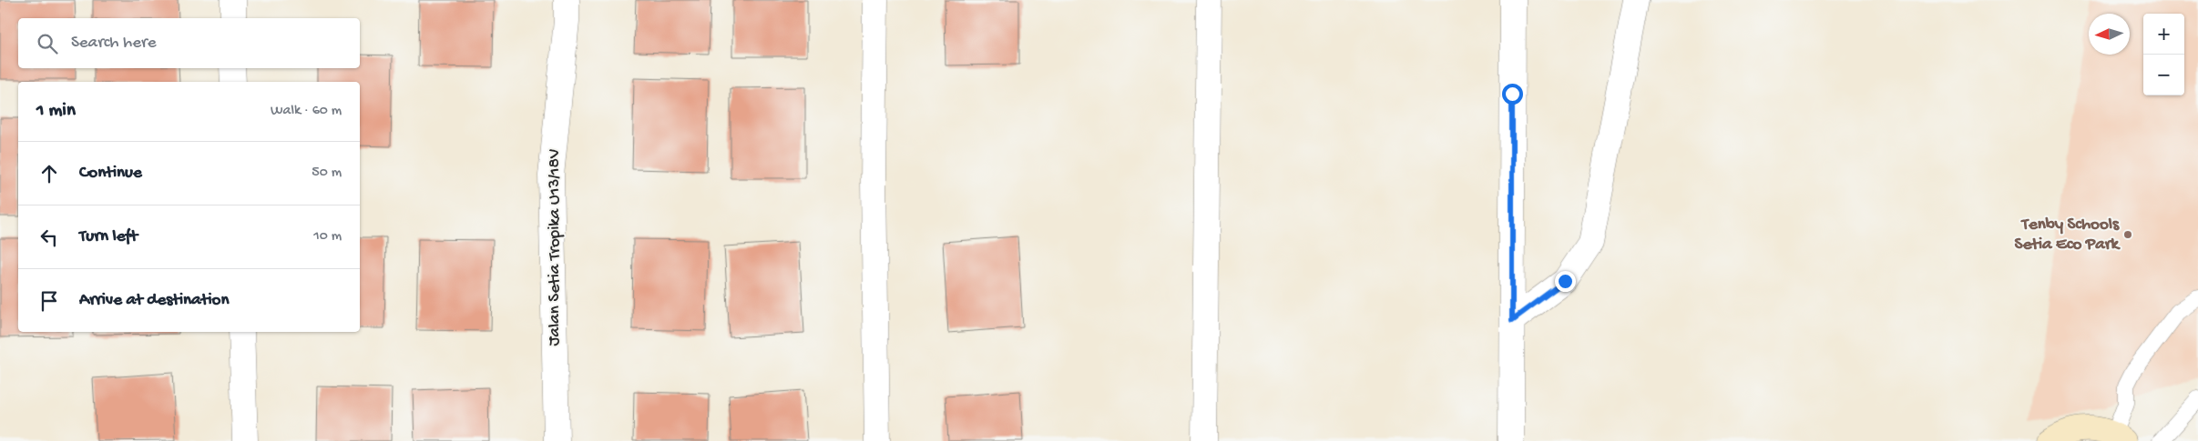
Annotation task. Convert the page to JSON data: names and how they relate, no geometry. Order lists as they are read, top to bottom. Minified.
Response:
{"streets":{"street":["Jalan Setia Tropika U13/18V"]},"places":["Tenby Schools Setia Eco Park"],"north":"left","page":{"map_buttons":["+","−"],"search":"Search here","heading":["1 min","Walk · 60 m"],"list":[["Continue","50 m"],["Turn left","10 m"],"Arrive at destination"]}}
